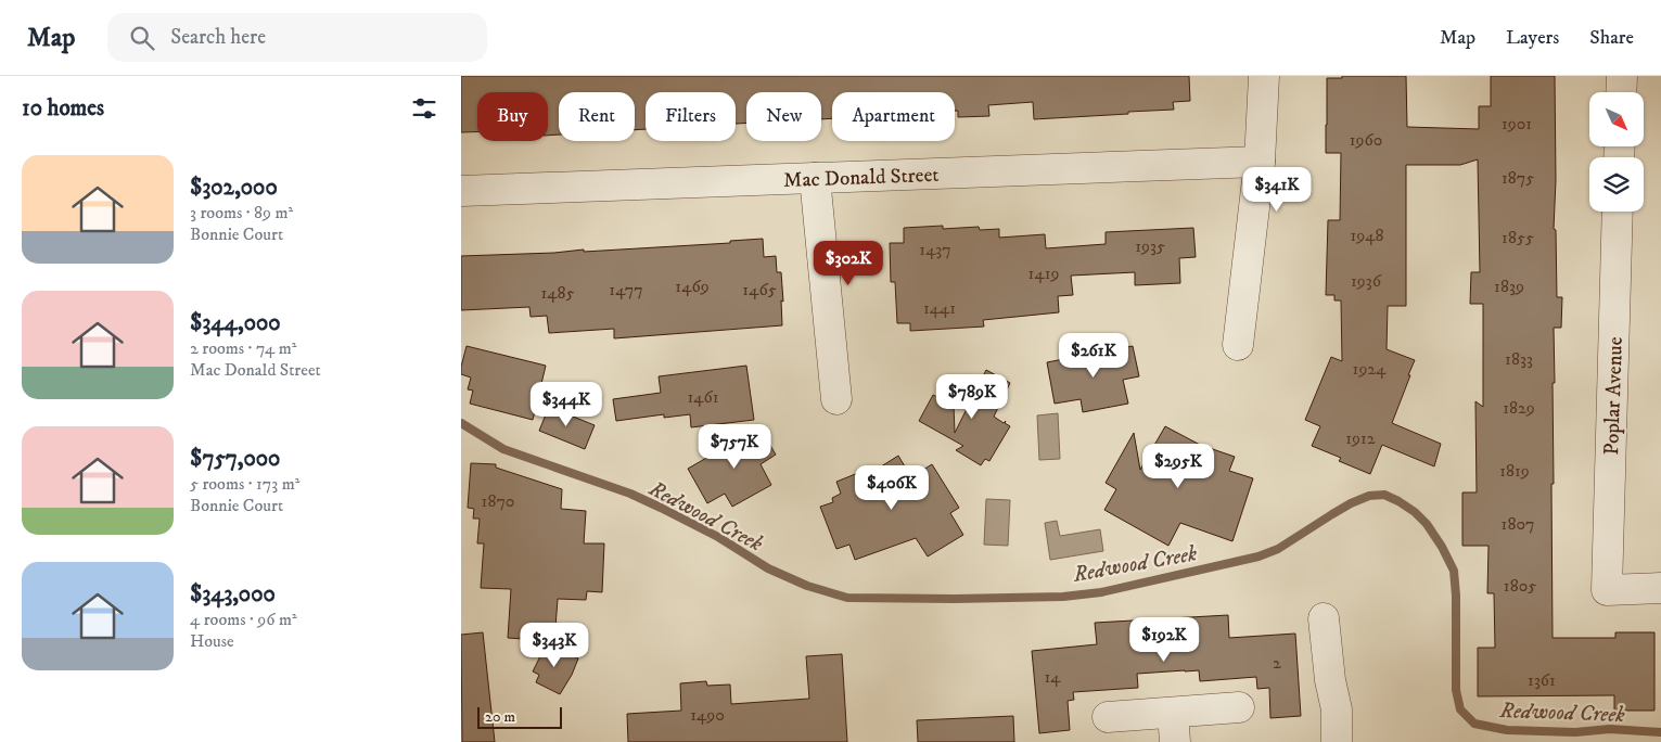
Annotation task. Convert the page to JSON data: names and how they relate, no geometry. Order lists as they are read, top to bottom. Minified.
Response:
{"streets":{"street":["Mac Donald Street","Poplar Avenue"]},"water":["Redwood Creek"],"house_numbers":["1901","1960","1875","1948","1855","1935","1437","1419","1936","1469","1839","1477","1465","1485","1441","1833","1924","1461","1829","1912","1819","1870","1807","1805","2","14","1361","1490"],"scale_bar":"20 m","north":"bottom right","page":{"header":"Map","search":"Search here","nav":["Map","Layers","Share"],"heading":"10 homes","chip":["Buy","Rent","Filters","New","Apartment"],"list":[{"name":"$302,000","note":"3 rooms · 89 m² · Bonnie Court"},{"name":"$344,000","note":"2 rooms · 74 m² · Mac Donald Street"},{"name":"$757,000","note":"5 rooms · 173 m² · Bonnie Court"},{"name":"$343,000","note":"4 rooms · 96 m² · House"}],"price":["$341K","$302K","$261K","$789K","$344K","$757K","$295K","$406K","$192K","$343K"],"scale":"20 m"}}
